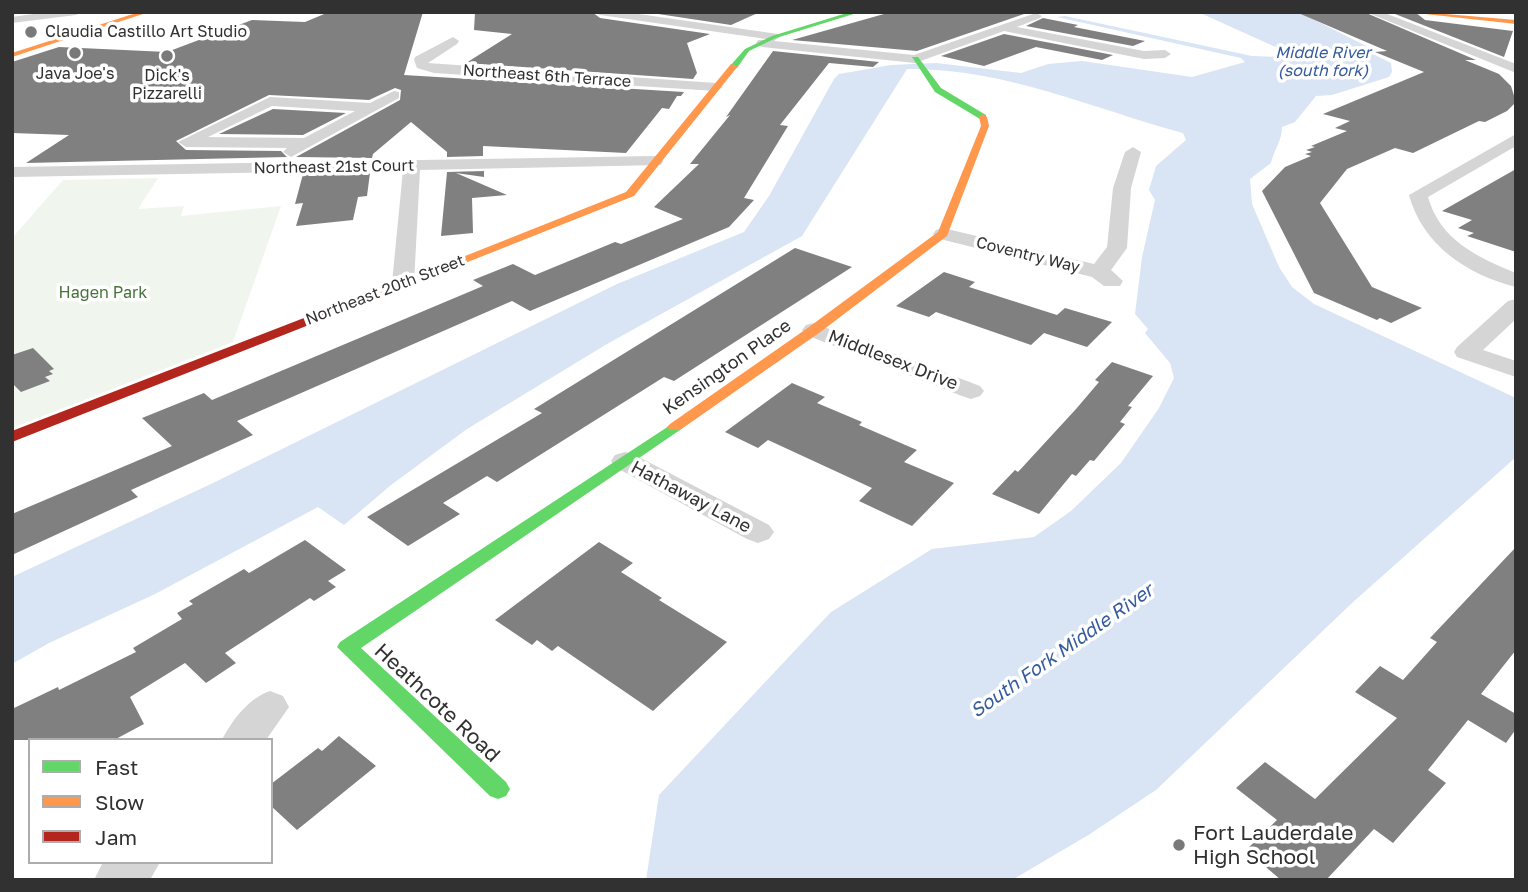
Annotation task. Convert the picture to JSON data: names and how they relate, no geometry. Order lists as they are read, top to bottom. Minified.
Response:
{"streets":{"street":["Northeast 6th Terrace","Northeast 21st Court","Coventry Way","Northeast 20th Street","Middlesex Drive","Kensington Place","Hathaway Lane","Heathcote Road"]},"crossings":[["Northeast 6th Terrace","Northeast 20th Street"],["Northeast 21st Court","Northeast 20th Street"],["Coventry Way","Kensington Place"],["Middlesex Drive","Kensington Place"],["Kensington Place","Hathaway Lane"],["Kensington Place","Heathcote Road"]],"water":["Middle River (south fork)","South Fork Middle River"],"parks":["Hagen Park"],"places":["Claudia Castillo Art Studio","Java Joe's","Dick's Pizzarelli","Fort Lauderdale High School"],"legend":["Fast","Slow","Jam"]}
